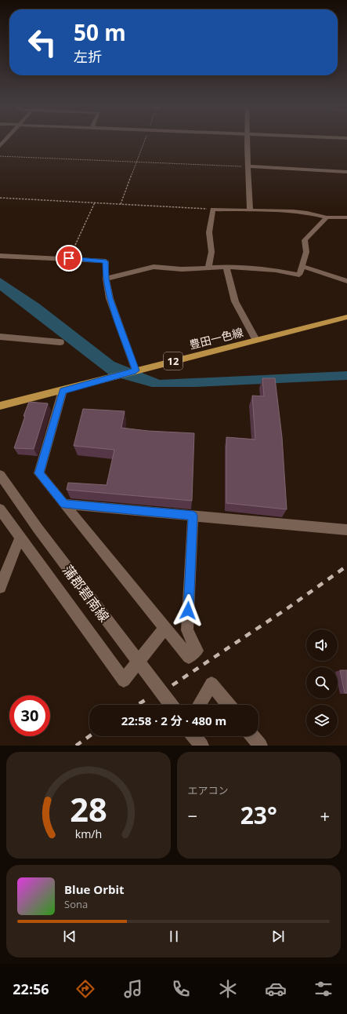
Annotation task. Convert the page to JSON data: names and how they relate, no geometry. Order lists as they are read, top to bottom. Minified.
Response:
{"streets":{"main road":["豊田一色線","12"],"street":["蒲郡碧南線"]},"page":{"turn":["50 m","左折"],"limit":"30","trip":"22:58 · 2 分 · 480 m","tile":"エアコン","heat":["−","23°","+"],"song":["Blue Orbit","Sona"],"tabs":"22:56","gauge":["28","km/h"]}}
